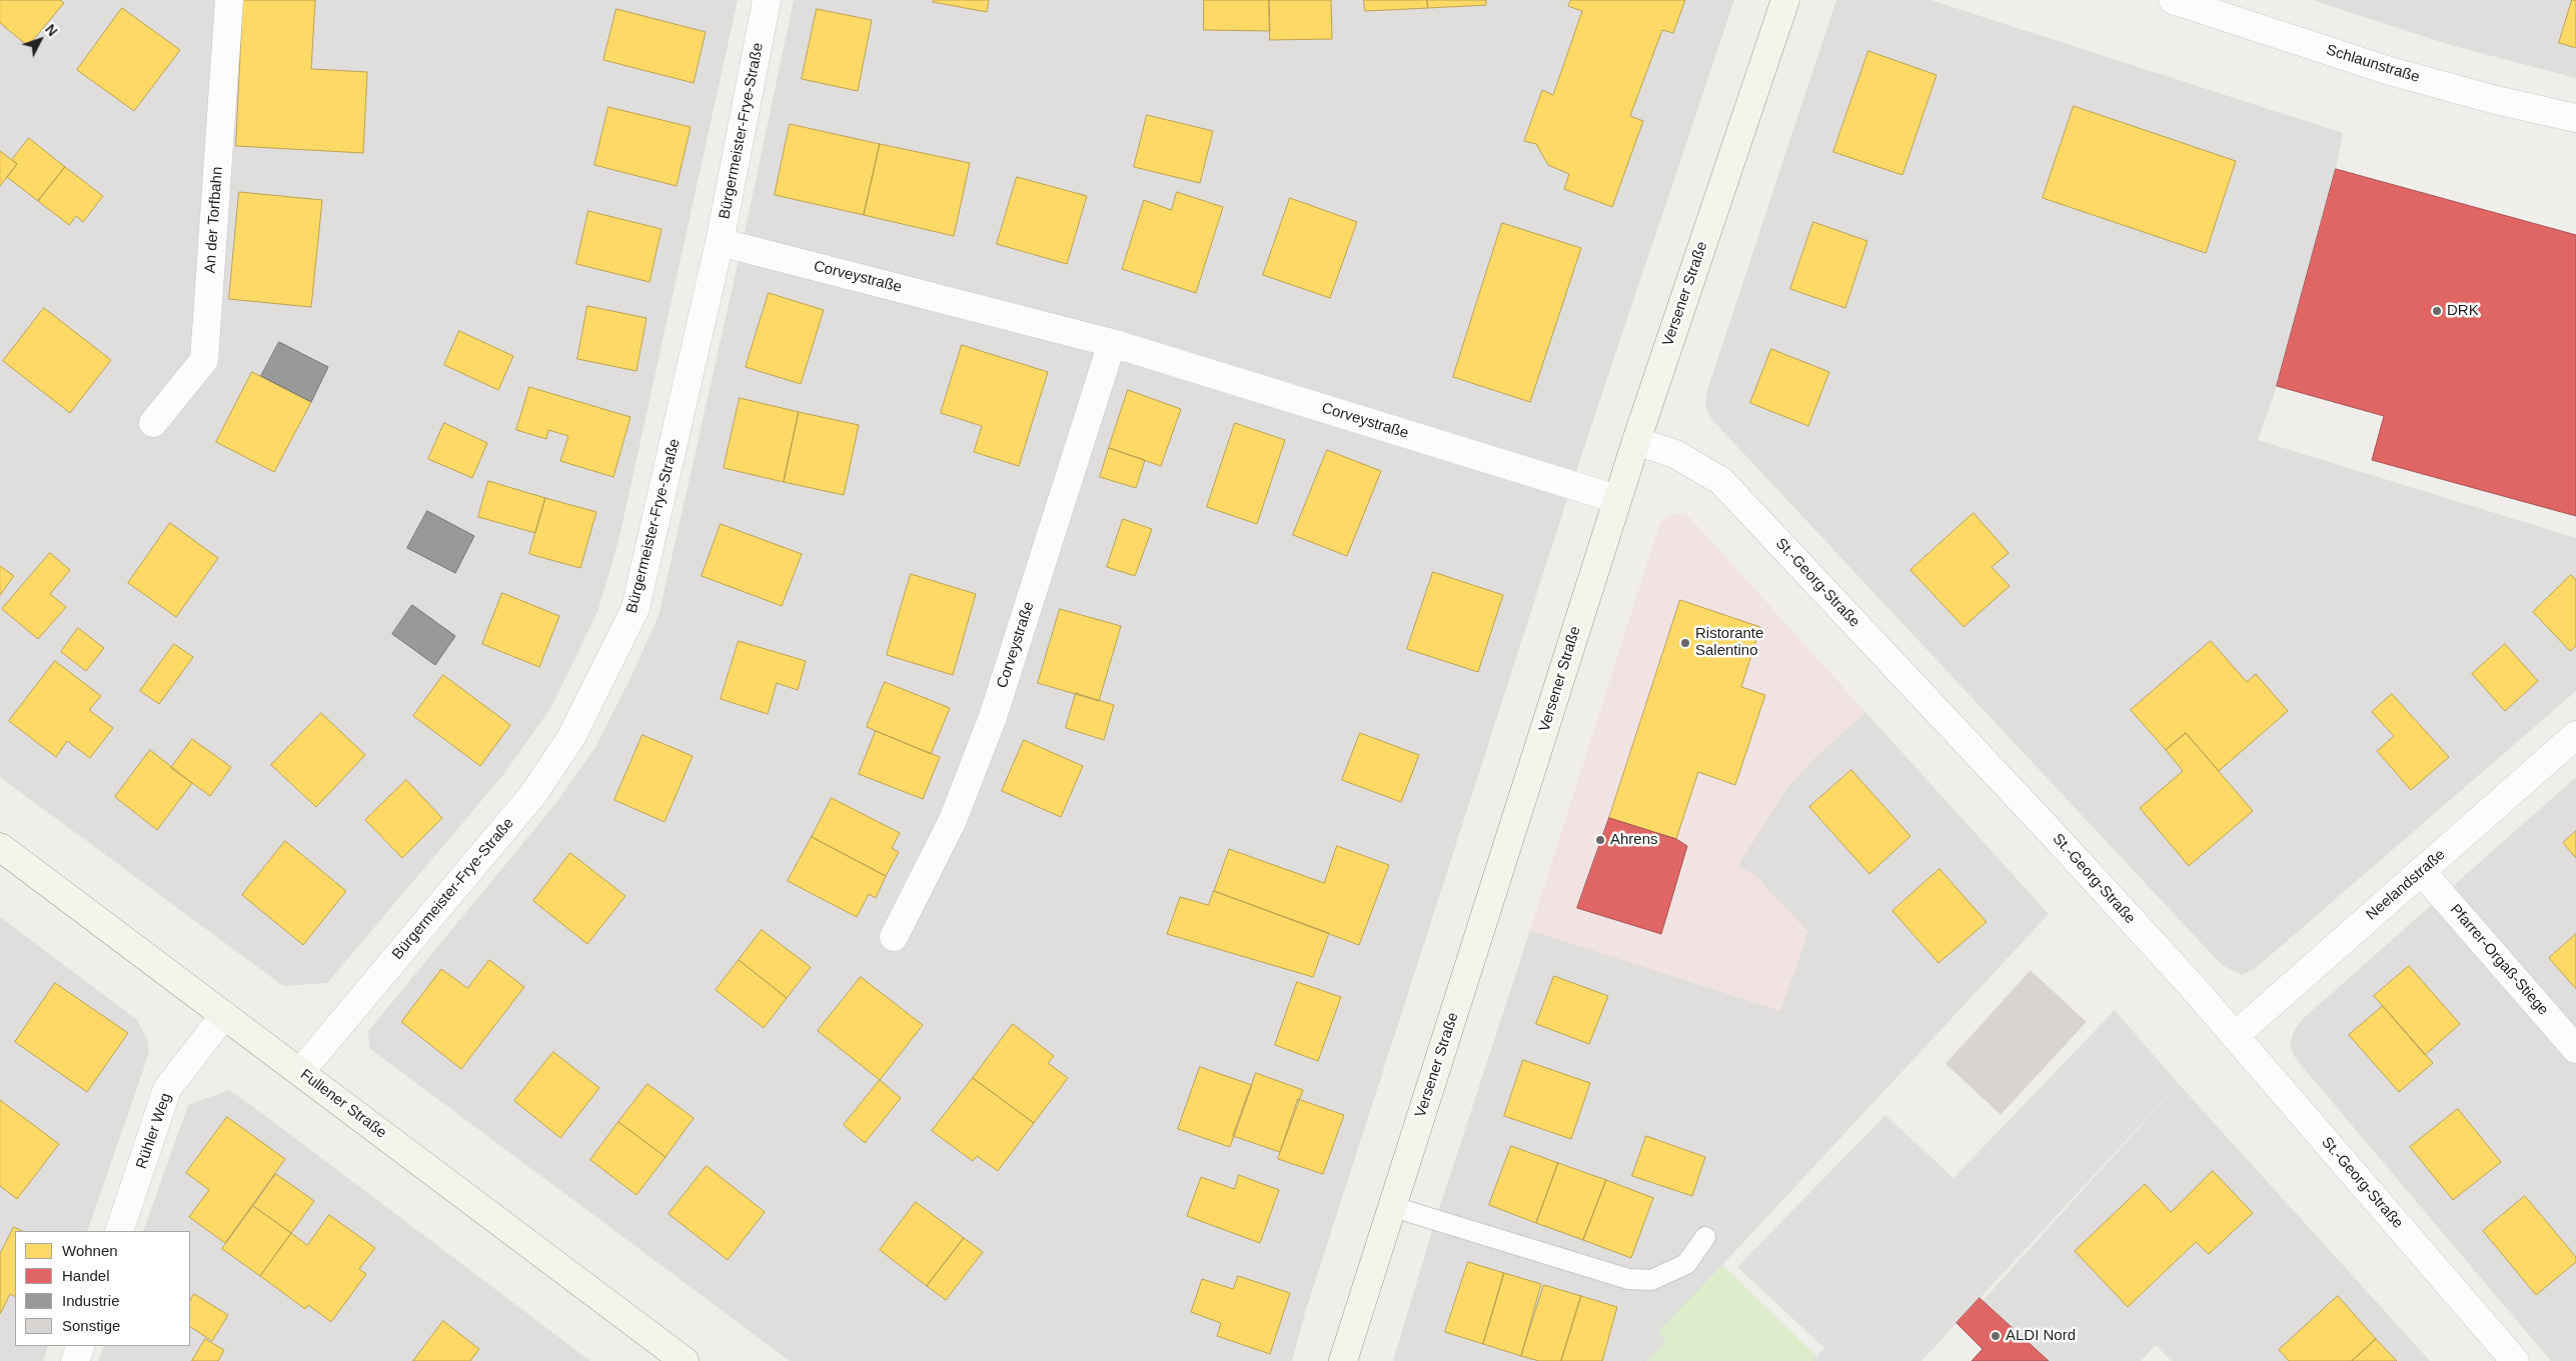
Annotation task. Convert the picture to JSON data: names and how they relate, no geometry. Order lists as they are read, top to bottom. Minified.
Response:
{"streets":{"street":["Schlaunstraße","Bürgermeister-Frye-Straße","An der Torfbahn","Corveystraße","Versener Straße","St.-Georg-Straße","Neelandstraße","Pfarrer-Orgaß-Stiege","Fullener Straße","Rühler Weg"]},"crossings":[["Bürgermeister-Frye-Straße","Corveystraße"],["Bürgermeister-Frye-Straße","Fullener Straße"],["Corveystraße","Versener Straße"],["Versener Straße","St.-Georg-Straße"],["St.-Georg-Straße","Neelandstraße"],["Neelandstraße","Pfarrer-Orgaß-Stiege"],["Fullener Straße","Rühler Weg"]],"places":["DRK","Ristorante Salentino","Ahrens","ALDI Nord"],"legend":["Wohnen","Handel","Industrie","Sonstige"],"north":"top right"}
